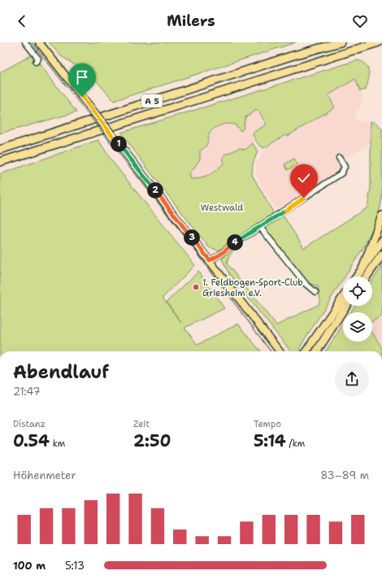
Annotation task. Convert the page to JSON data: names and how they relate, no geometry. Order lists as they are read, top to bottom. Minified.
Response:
{"streets":{"highway":["A 5"]},"parks":["Westwald"],"places":["1. Feldbogen-Sport-Club Griesheim e.V."],"page":{"header":"Milers","pins":["1","2","3","4"],"heading":["Abendlauf","21:47"],"stats":[["Distanz","0.54 km"],["Zeit","2:50"],["Tempo","5:14 /km"]],"chart":["Höhenmeter","83–89 m"],"list":[{"name":"100 m","note":"5:13"}]}}
